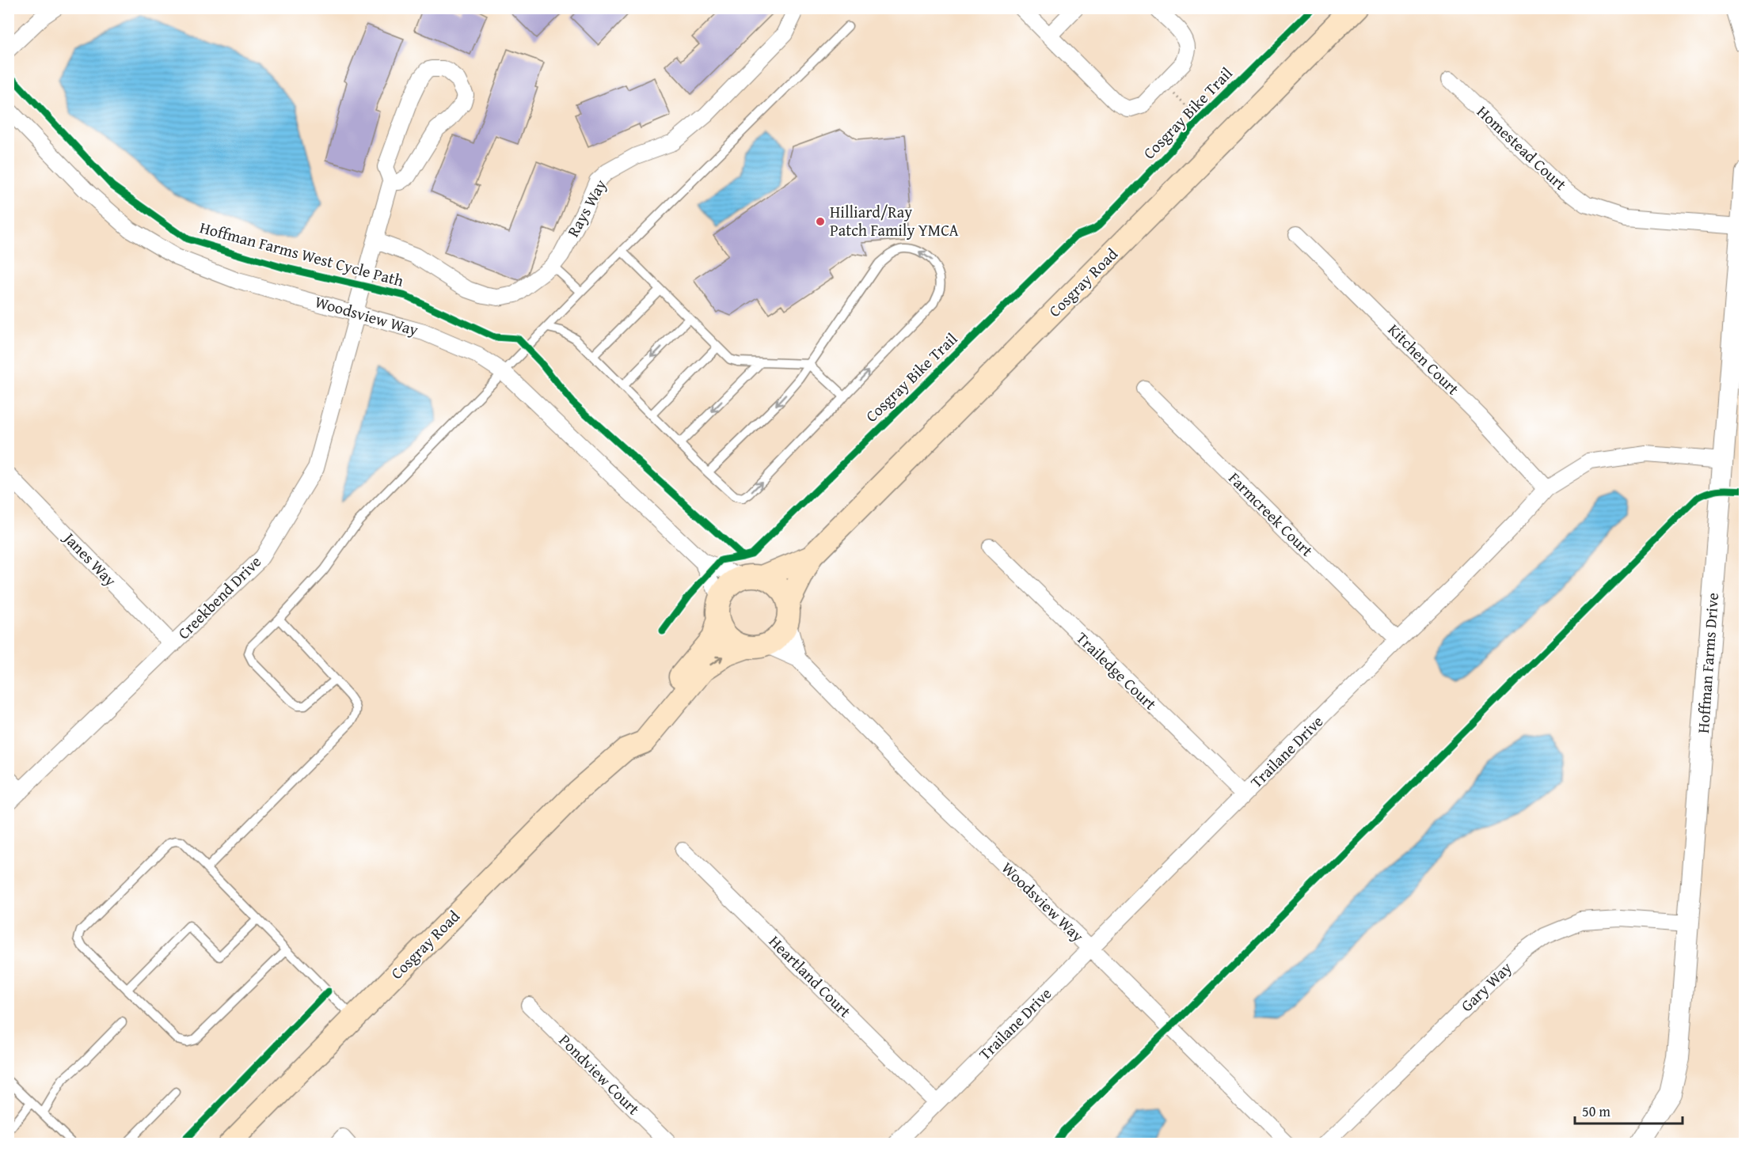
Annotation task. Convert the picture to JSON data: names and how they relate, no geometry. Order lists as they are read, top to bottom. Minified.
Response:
{"streets":{"main road":["Cosgray Road"],"street":["Homestead Court","Rays Way","Woodsview Way","Kitchen Court","Farmcreek Court","Janes Way","Creekbend Drive","Hoffman Farms Drive","Trailedge Court","Trailane Drive","Heartland Court","Gary Way","Pondview Court"],"cycle path":["Cosgray Bike Trail"]},"crossings":[["Homestead Court","Hoffman Farms Drive"],["Rays Way","Creekbend Drive"],["Cosgray Road","Woodsview Way"],["Woodsview Way","Creekbend Drive"],["Woodsview Way","Trailane Drive"],["Kitchen Court","Trailane Drive"],["Farmcreek Court","Trailane Drive"],["Janes Way","Creekbend Drive"],["Hoffman Farms Drive","Trailane Drive"],["Hoffman Farms Drive","Gary Way"],["Trailedge Court","Trailane Drive"],["Trailane Drive","Heartland Court"]],"places":["Hilliard/Ray Patch Family YMCA"],"scale_bar":"50 m"}
